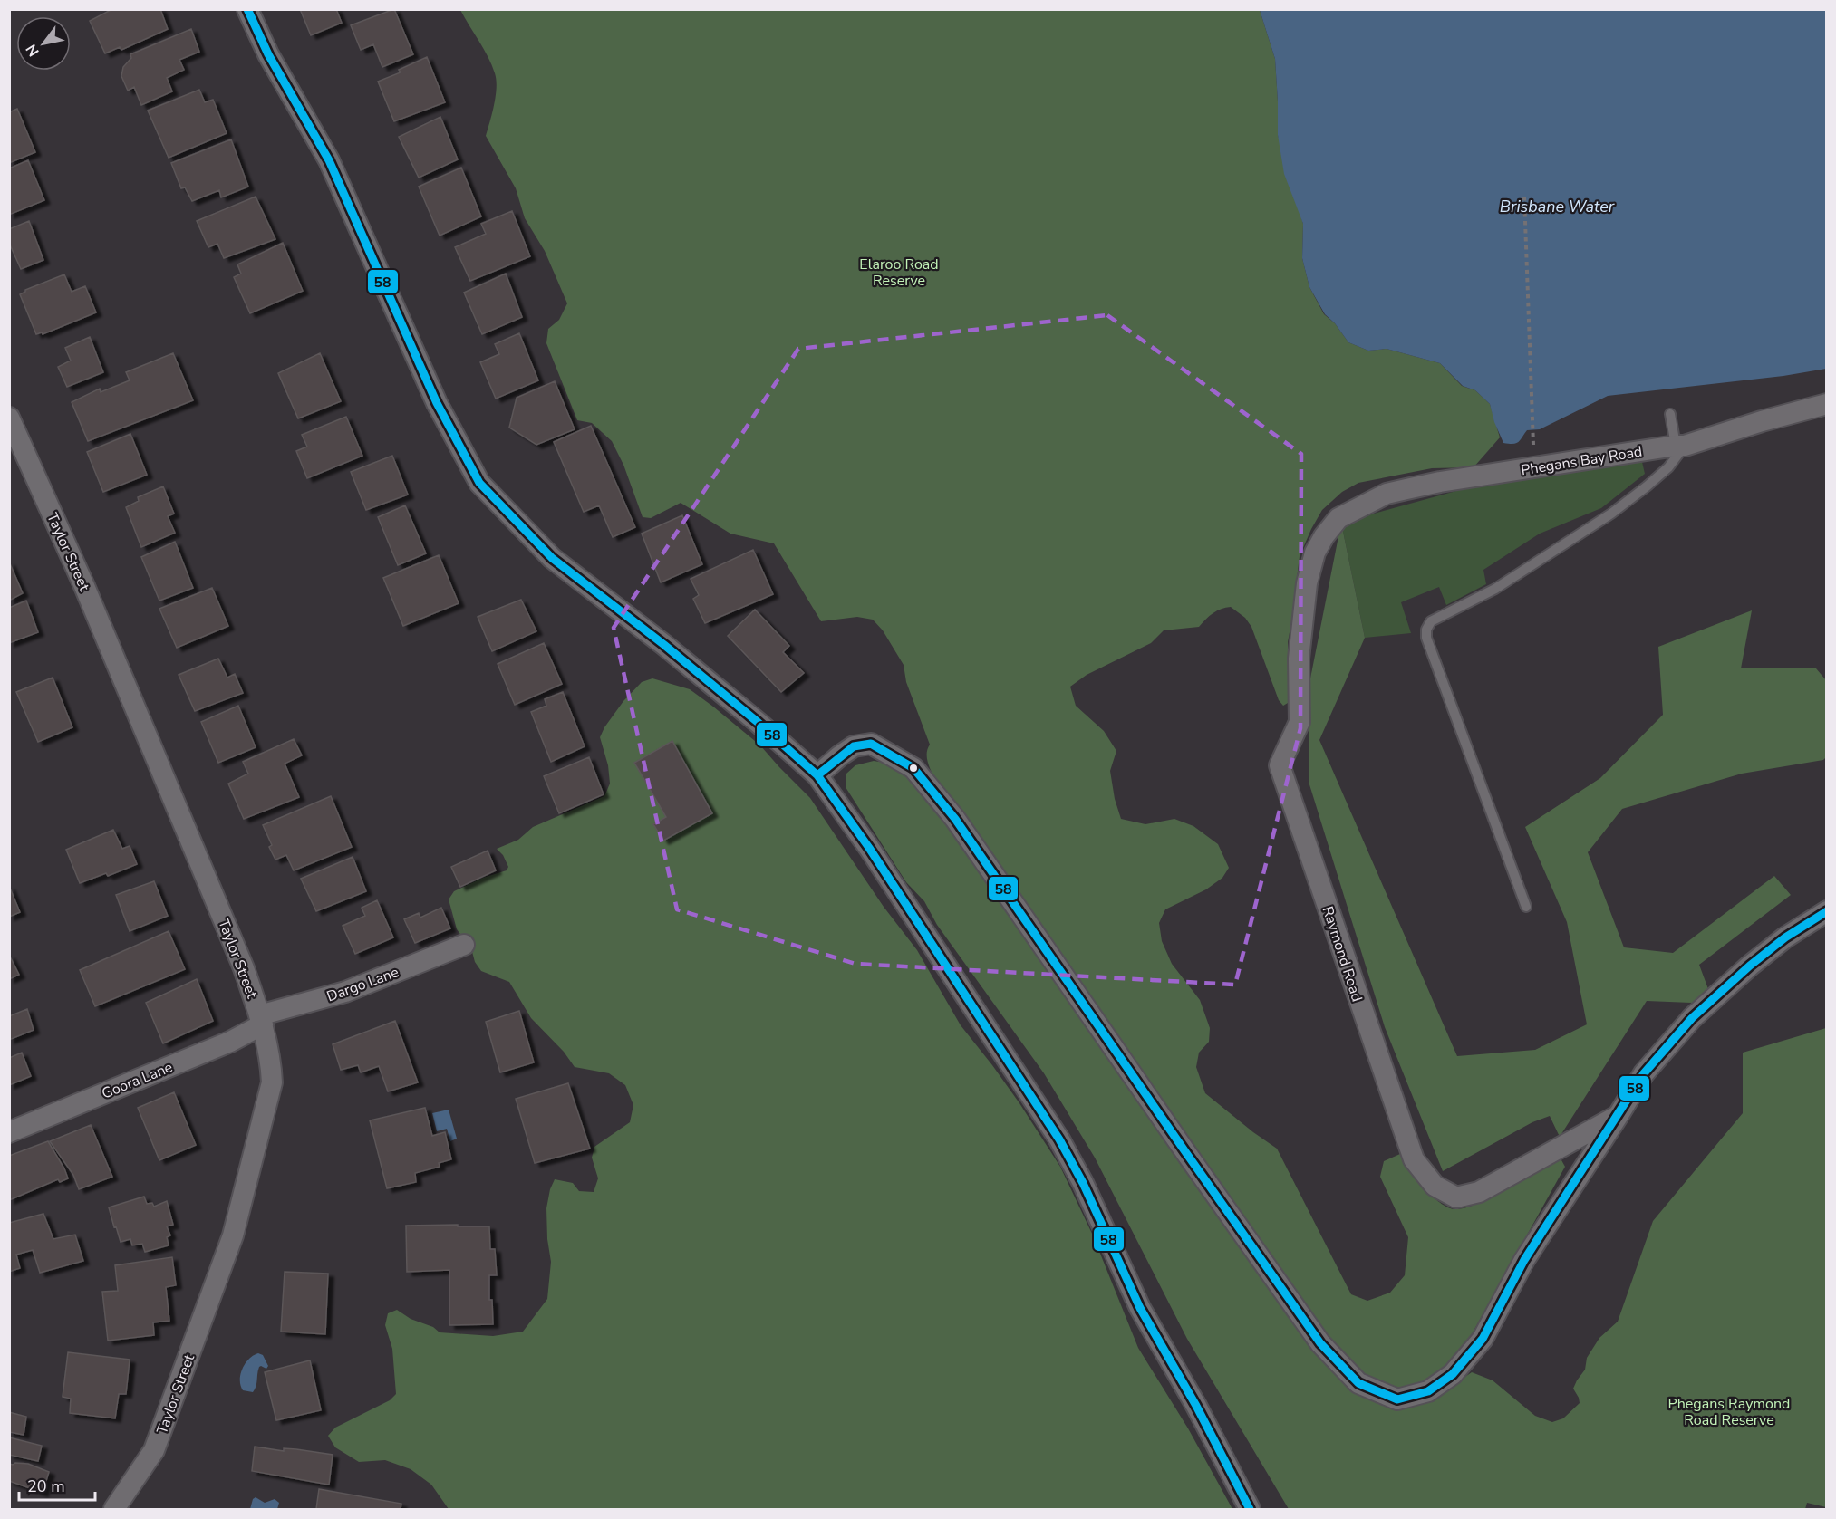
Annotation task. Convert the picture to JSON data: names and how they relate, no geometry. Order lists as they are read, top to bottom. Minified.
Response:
{"streets":{"street":["Phegans Bay Road","Taylor Street","Raymond Road","Dargo Lane","Goora Lane"]},"crossings":[["Phegans Bay Road","Raymond Road"],["Taylor Street","Dargo Lane"],["Taylor Street","Goora Lane"],["Dargo Lane","Goora Lane"]],"water":["Brisbane Water"],"parks":["Elaroo Road Reserve","Phegans Raymond Road Reserve"],"lines":["transit line 58"],"scale_bar":"20 m","north":"bottom left"}
